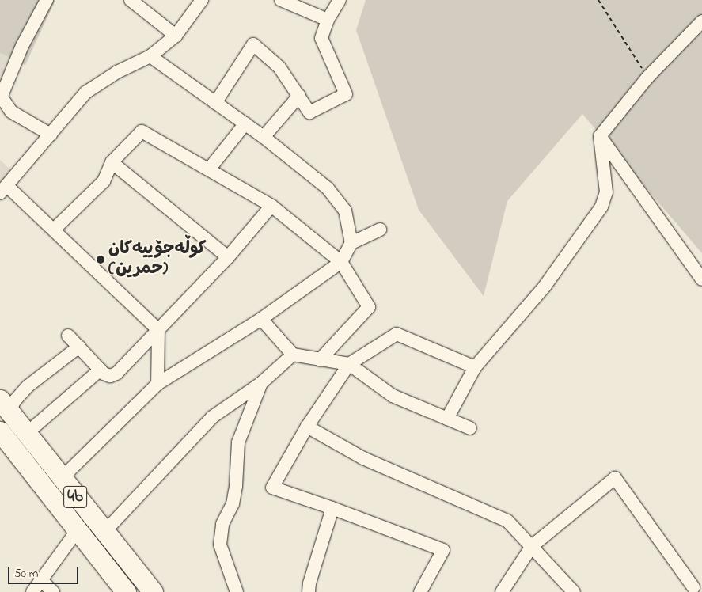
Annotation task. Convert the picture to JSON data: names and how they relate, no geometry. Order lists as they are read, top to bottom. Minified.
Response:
{"streets":{"highway":["4b"]},"places":["کوڵەجۆییەکان (حمرین)"],"scale_bar":"50 m"}
